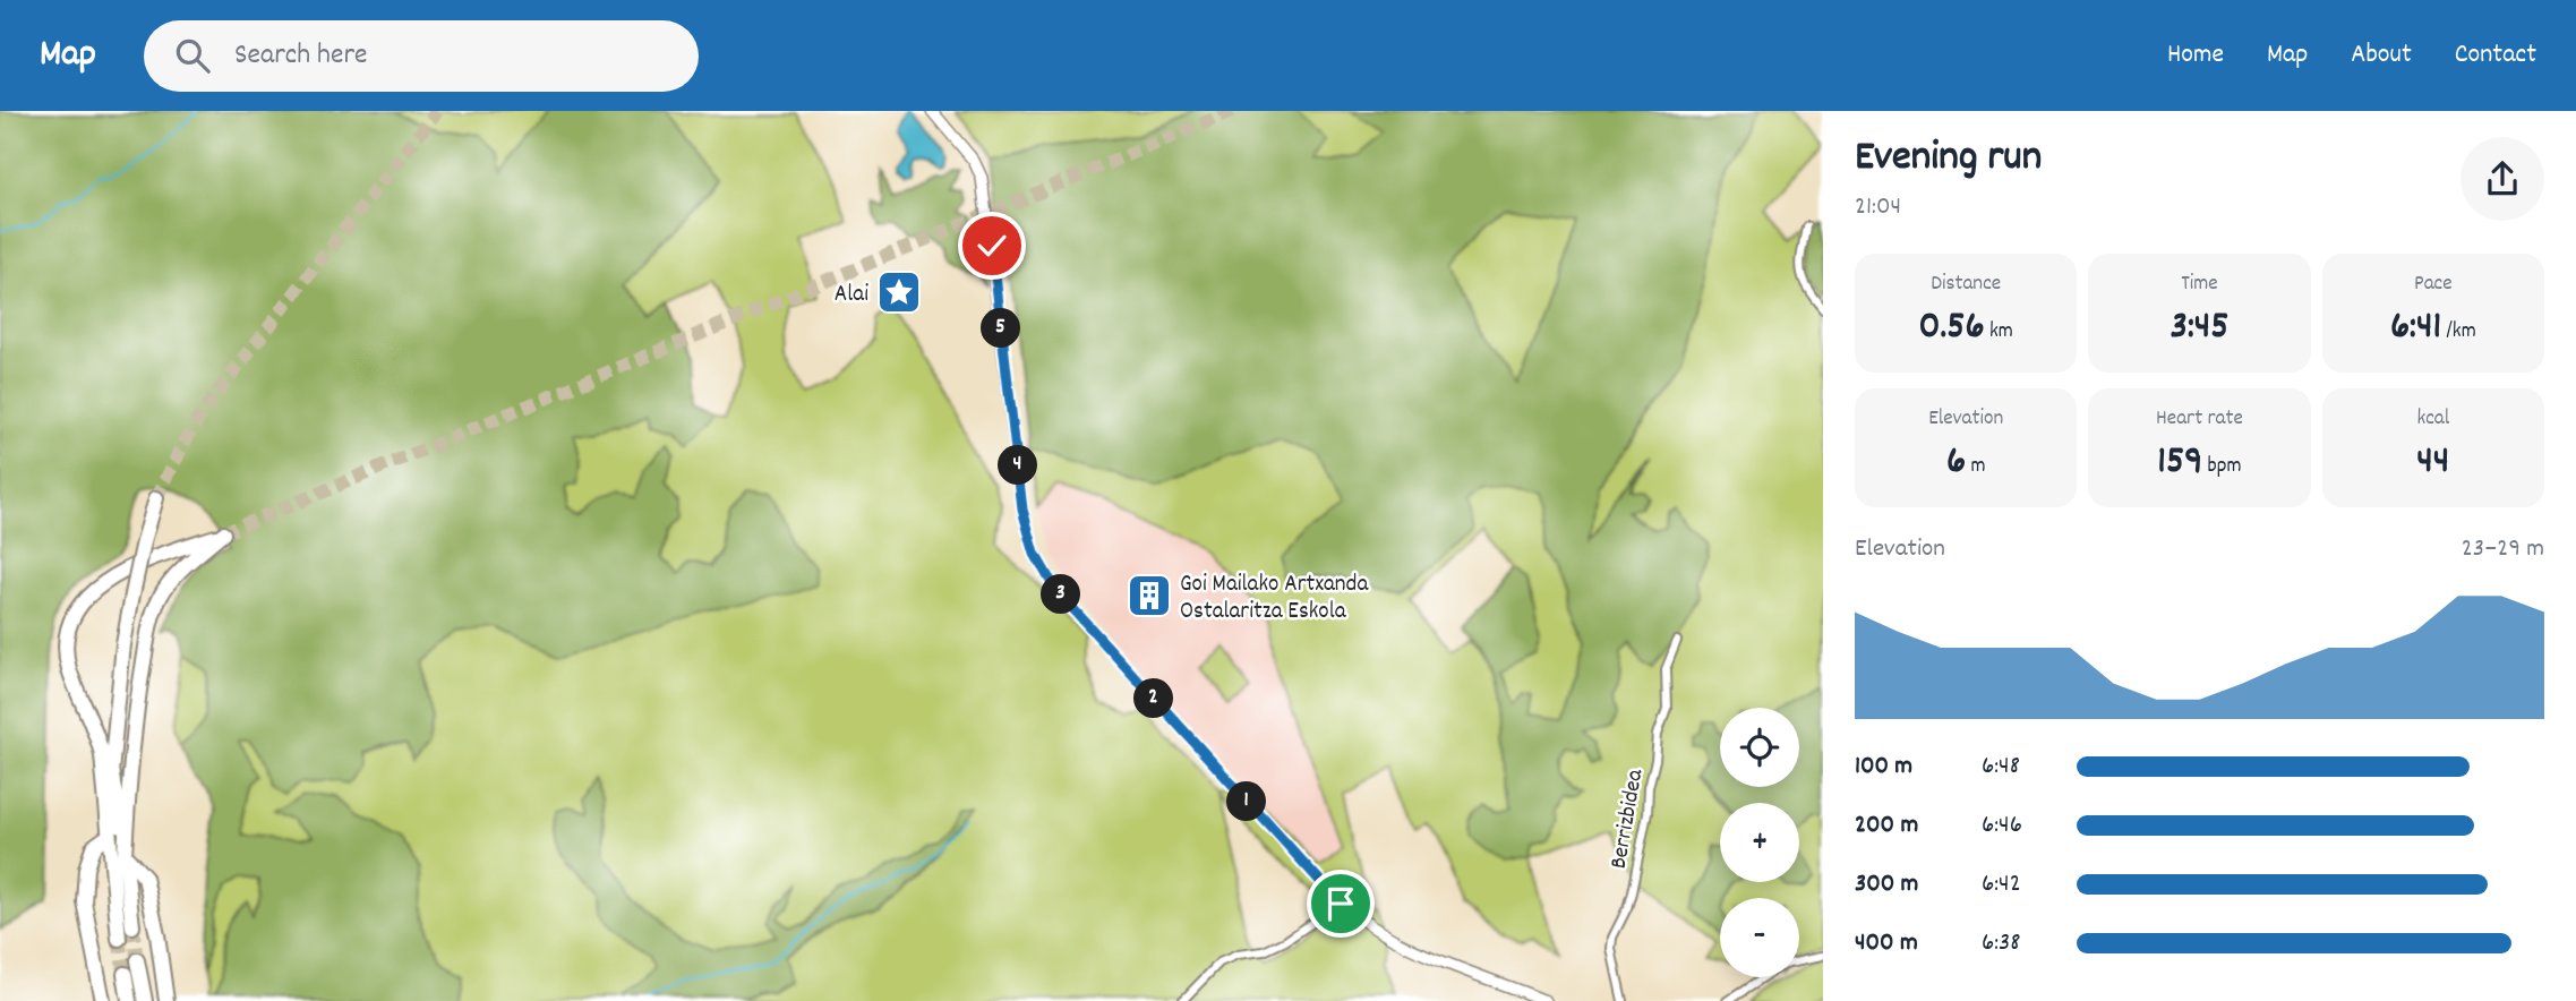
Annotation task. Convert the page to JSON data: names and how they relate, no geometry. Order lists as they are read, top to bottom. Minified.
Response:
{"streets":{"street":["Berrizbidea"]},"places":{"place":["Alai"],"building":["Goi Mailako Artxanda Ostalaritza Eskola"]},"page":{"header":"Map","search":"Search here","nav":["Home","Map","About","Contact"],"heading":["Evening run","21:04"],"stats":[["Distance","0.56 km"],["Time","3:45"],["Pace","6:41 /km"],["Elevation","6 m"],["Heart rate","159 bpm"],["kcal","44"]],"pins":["5","4","3","2","1"],"chart":["Elevation","23–29 m"],"map_buttons":["+","−"],"list":[{"name":"100 m","note":"6:48"},{"name":"200 m","note":"6:46"},{"name":"300 m","note":"6:42"},{"name":"400 m","note":"6:38"}]}}
